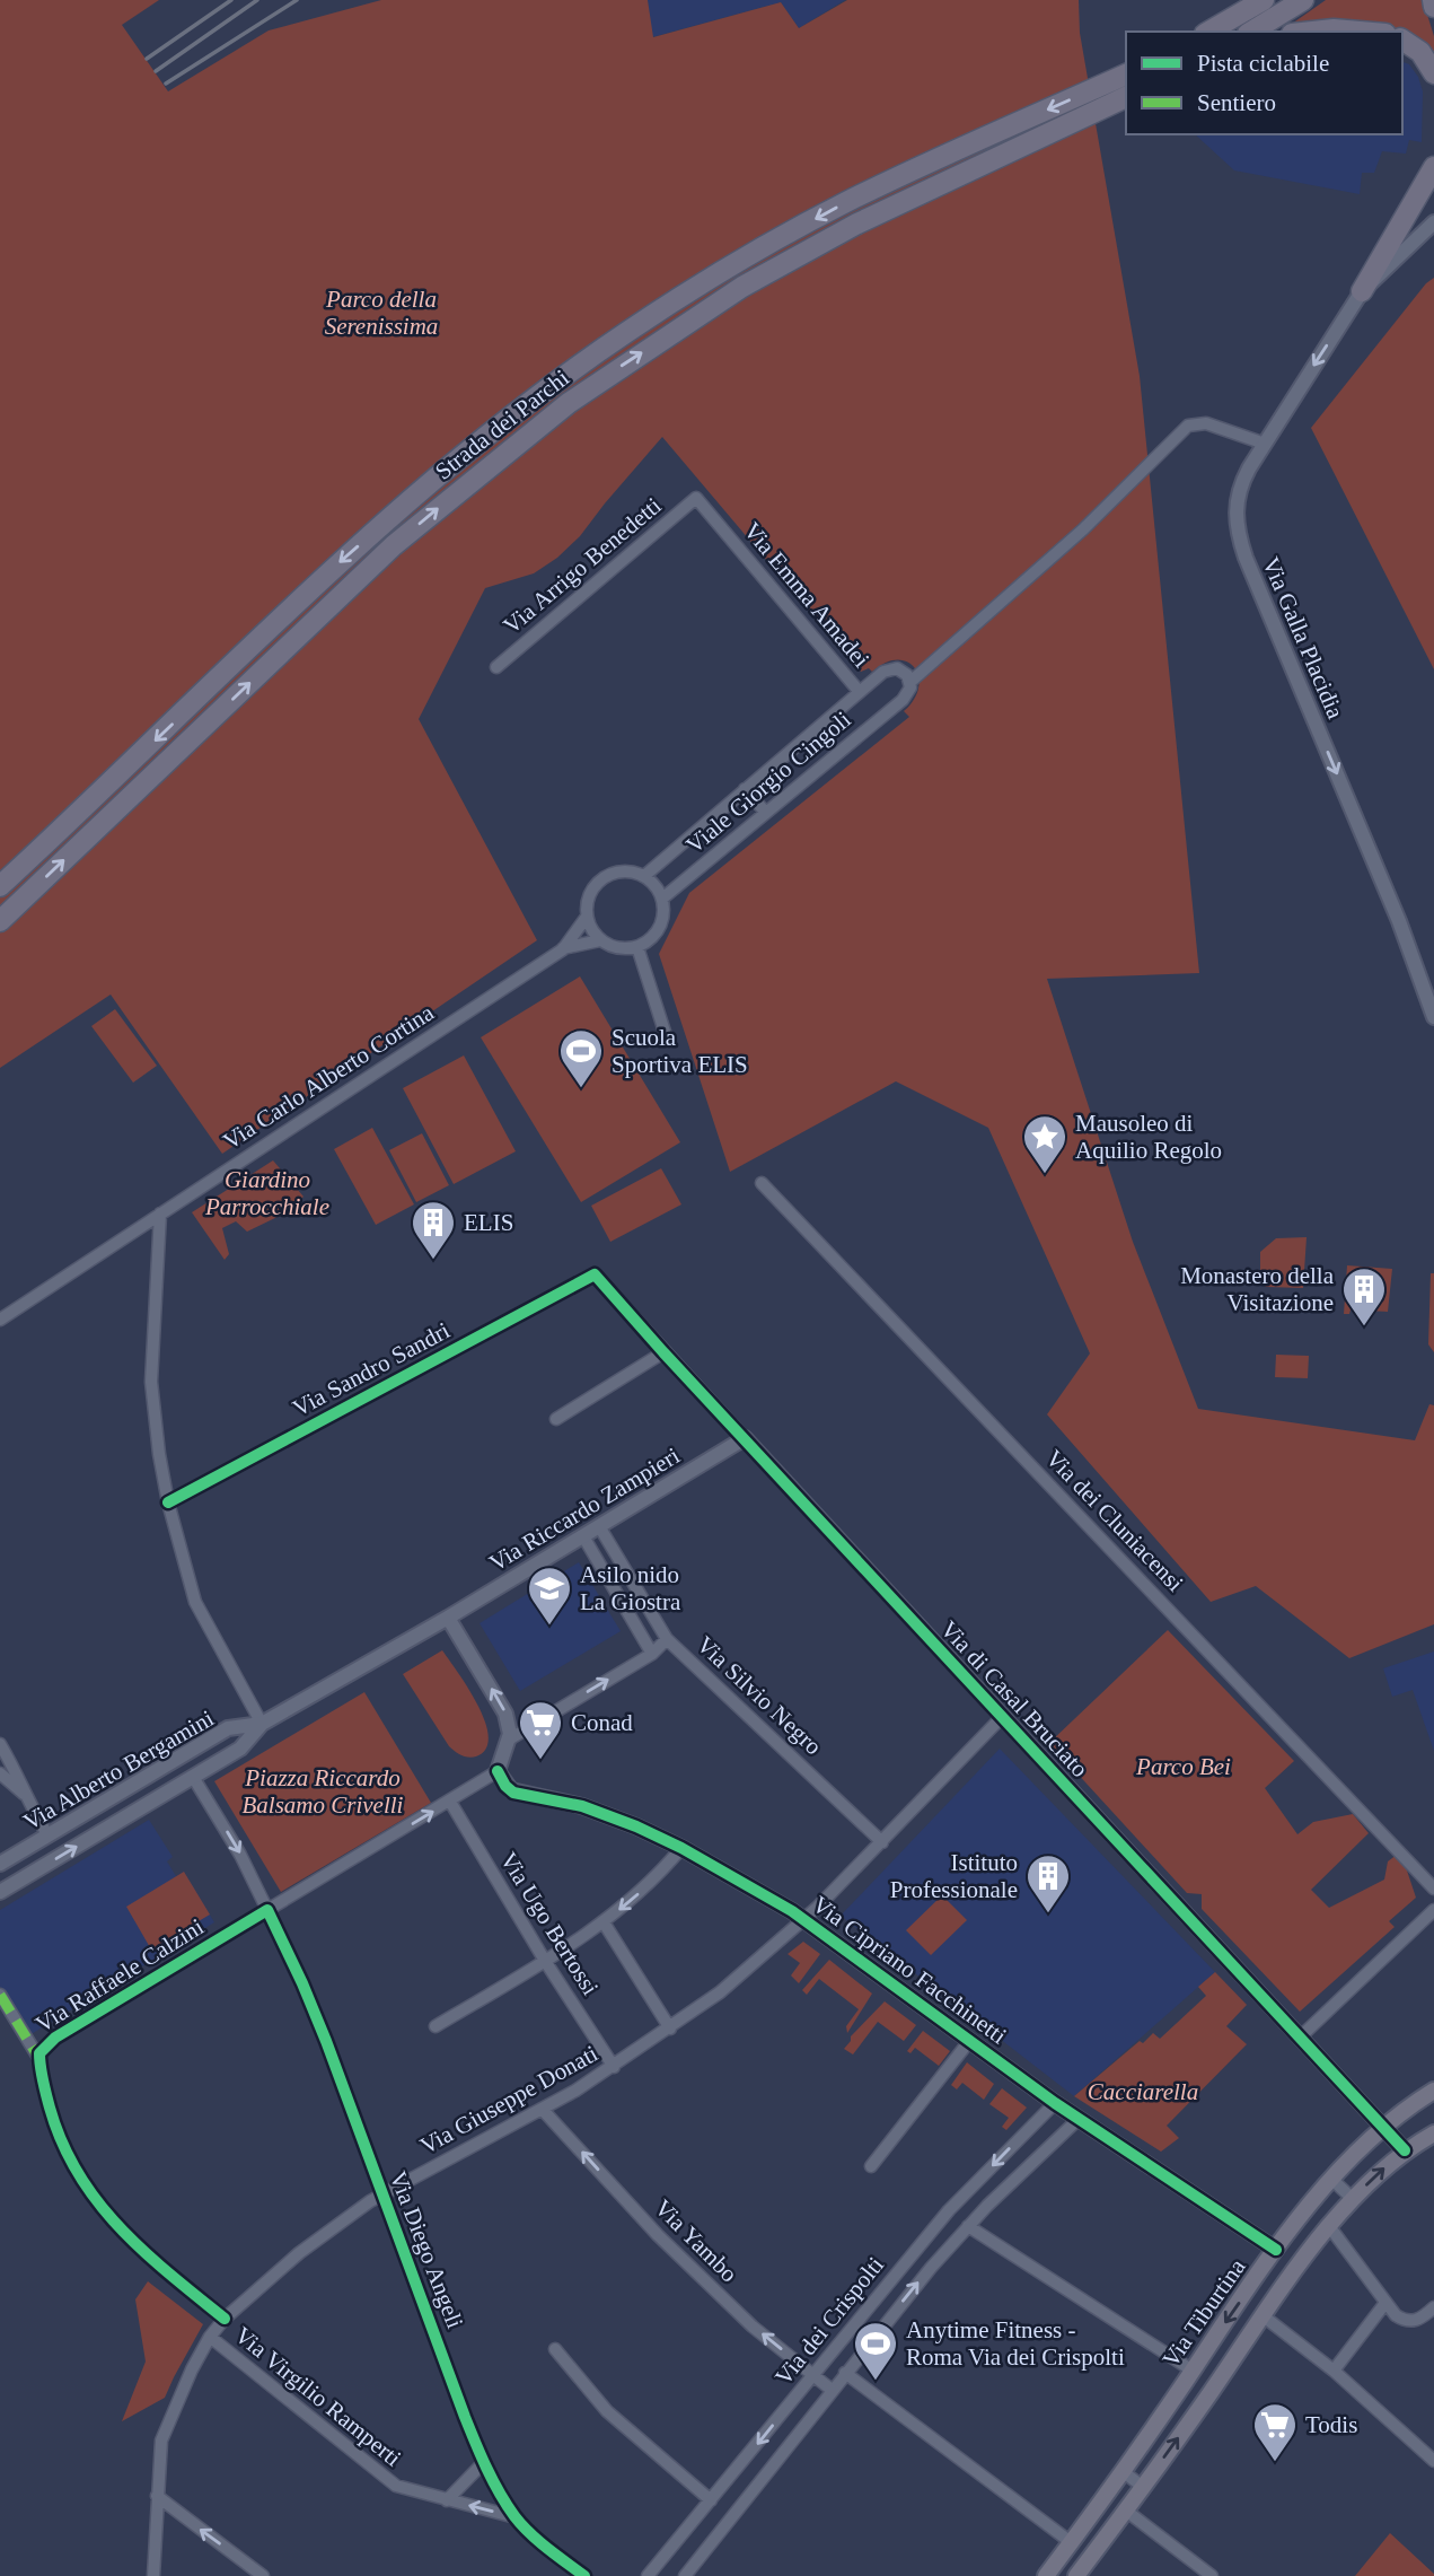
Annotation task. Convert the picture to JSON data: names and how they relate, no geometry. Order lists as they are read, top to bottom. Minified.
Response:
{"streets":{"highway":["Strada dei Parchi"],"main road":["Via Tiburtina"],"street":["Via Arrigo Benedetti","Via Emma Amadei","Via Galla Placidia","Viale Giorgio Cingoli","Via Carlo Alberto Cortina","Via Sandro Sandri","Via Riccardo Zampieri","Via dei Cluniacensi","Via Silvio Negro","Via di Casal Bruciato","Via Alberto Bergamini","Via Ugo Bertossi","Via Cipriano Facchinetti","Via Raffaele Calzini","Via Giuseppe Donati","Via Yambo","Via Diego Angeli","Via dei Crispolti","Via Virgilio Ramperti"]},"crossings":[["Via Arrigo Benedetti","Via Emma Amadei"],["Via Emma Amadei","Viale Giorgio Cingoli"],["Viale Giorgio Cingoli","Via Carlo Alberto Cortina"],["Via Sandro Sandri","Via di Casal Bruciato"],["Via Riccardo Zampieri","Via Silvio Negro"],["Via Riccardo Zampieri","Via di Casal Bruciato"],["Via Silvio Negro","Via Giuseppe Donati"],["Via di Casal Bruciato","Via Giuseppe Donati"],["Via di Casal Bruciato","Via Tiburtina"],["Via Ugo Bertossi","Via Giuseppe Donati"],["Via Cipriano Facchinetti","Via Giuseppe Donati"],["Via Cipriano Facchinetti","Via Tiburtina"],["Via Cipriano Facchinetti","Via dei Crispolti"],["Via Raffaele Calzini","Via Giuseppe Donati"],["Via Raffaele Calzini","Via Diego Angeli"],["Via Giuseppe Donati","Via Yambo"],["Via Giuseppe Donati","Via Diego Angeli"],["Via Giuseppe Donati","Via Virgilio Ramperti"],["Via Yambo","Via dei Crispolti"],["Via Diego Angeli","Via Virgilio Ramperti"]],"one_way":["Via Galla Placidia","Via Yambo"],"parks":["Parco della Serenissima","Giardino Parrocchiale","Parco Bei","Piazza Riccardo Balsamo Crivelli","Cacciarella"],"places":{"sports":["Scuola Sportiva ELIS","Anytime Fitness - Roma Via dei Crispolti"],"place":["Mausoleo di Aquilio Regolo"],"building":["ELIS","Monastero della Visitazione","Istituto Professionale"],"school or university":["Asilo nido La Giostra"],"supermarket":["Conad","Todis"]},"legend":["Pista ciclabile","Sentiero"]}
